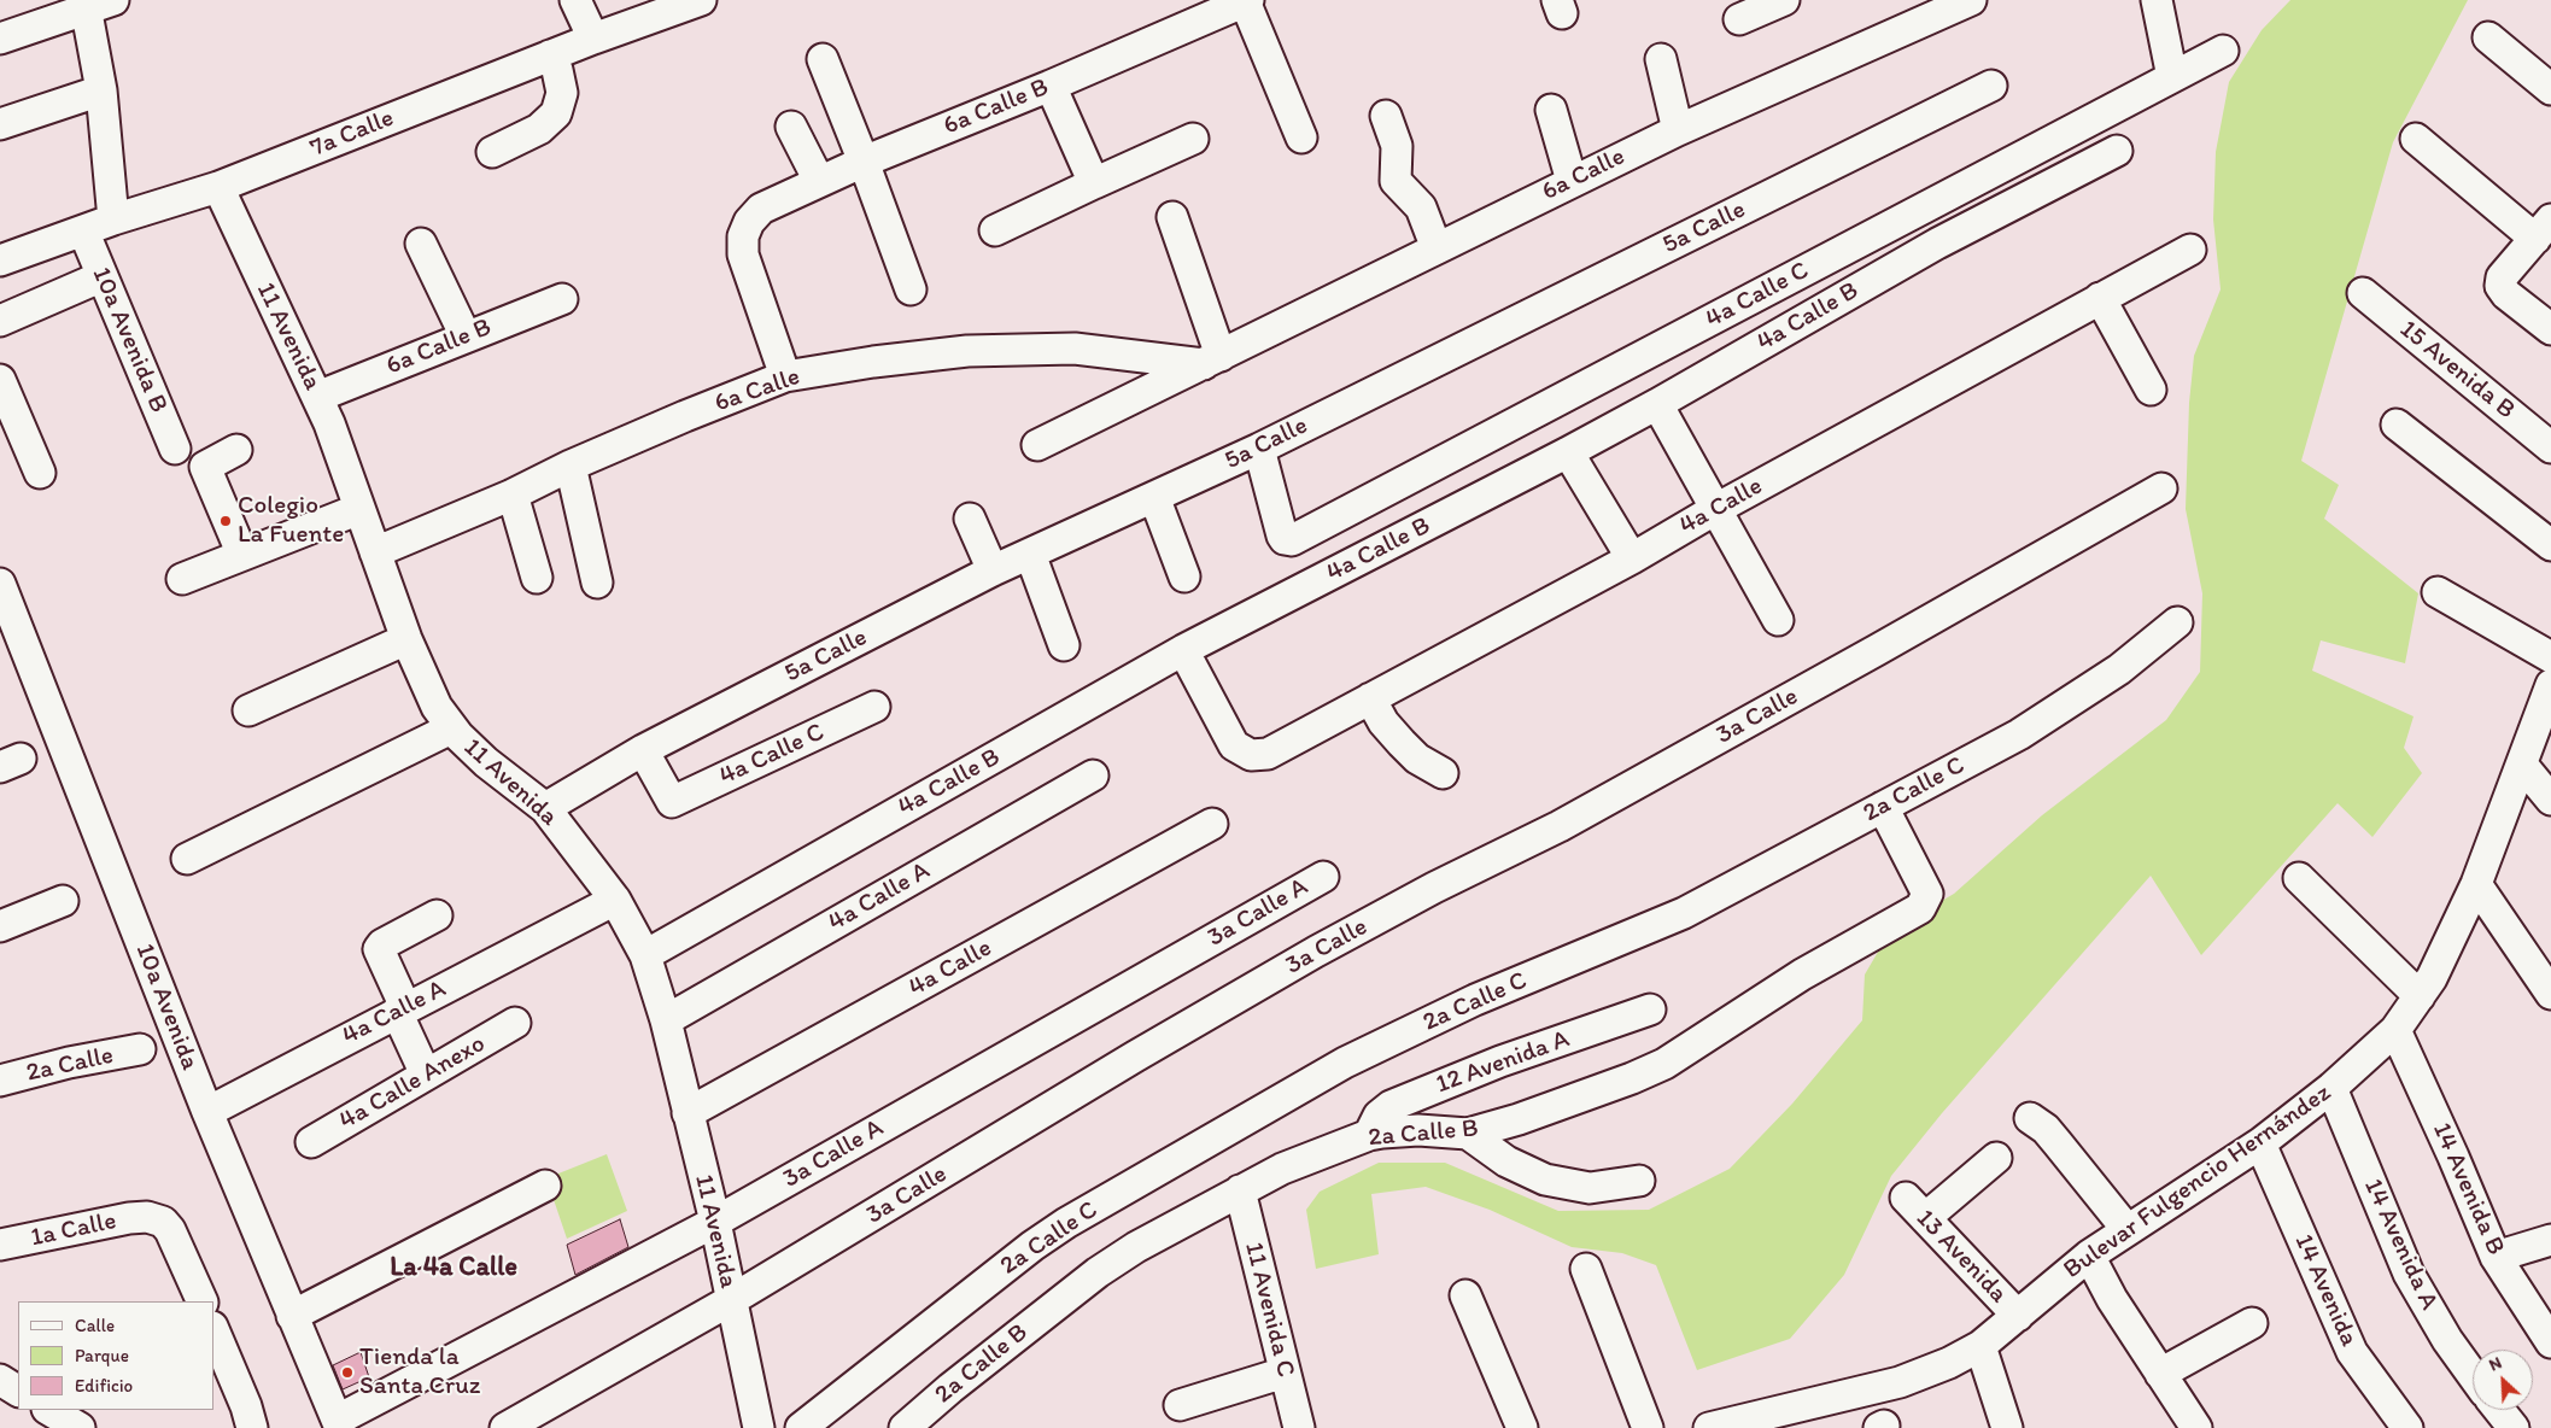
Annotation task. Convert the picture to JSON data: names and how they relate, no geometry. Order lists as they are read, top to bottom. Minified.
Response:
{"streets":{"street":["6a Calle B","7a Calle","6a Calle","5a Calle","4a Calle C","4a Calle B","11 Avenida","10a Avenida B","15 Avenida B","4a Calle","3a Calle","2a Calle C","4a Calle A","3a Calle A","10a Avenida","12 Avenida A","2a Calle","4a Calle Anexo","2a Calle B","Bulevar Fulgencio Hernández","14 Avenida B","1a Calle","14 Avenida A","13 Avenida","14 Avenida","11 Avenida C"]},"crossings":[["6a Calle B","6a Calle"],["6a Calle B","11 Avenida"],["7a Calle","11 Avenida"],["7a Calle","10a Avenida B"],["6a Calle","11 Avenida"],["5a Calle","4a Calle C"],["5a Calle","11 Avenida"],["4a Calle B","11 Avenida"],["4a Calle B","4a Calle"],["11 Avenida","4a Calle"],["11 Avenida","3a Calle"],["11 Avenida","4a Calle A"],["11 Avenida","3a Calle A"],["2a Calle C","2a Calle B"],["4a Calle A","10a Avenida"],["3a Calle A","10a Avenida"],["12 Avenida A","2a Calle B"],["2a Calle B","11 Avenida C"],["Bulevar Fulgencio Hernández","14 Avenida B"],["Bulevar Fulgencio Hernández","14 Avenida A"],["Bulevar Fulgencio Hernández","13 Avenida"],["Bulevar Fulgencio Hernández","14 Avenida"]],"districts":["La 4a Calle"],"places":["Colegio La Fuente","Tienda la Santa Cruz"],"legend":["Calle","Parque","Edificio"],"north":"top left"}
